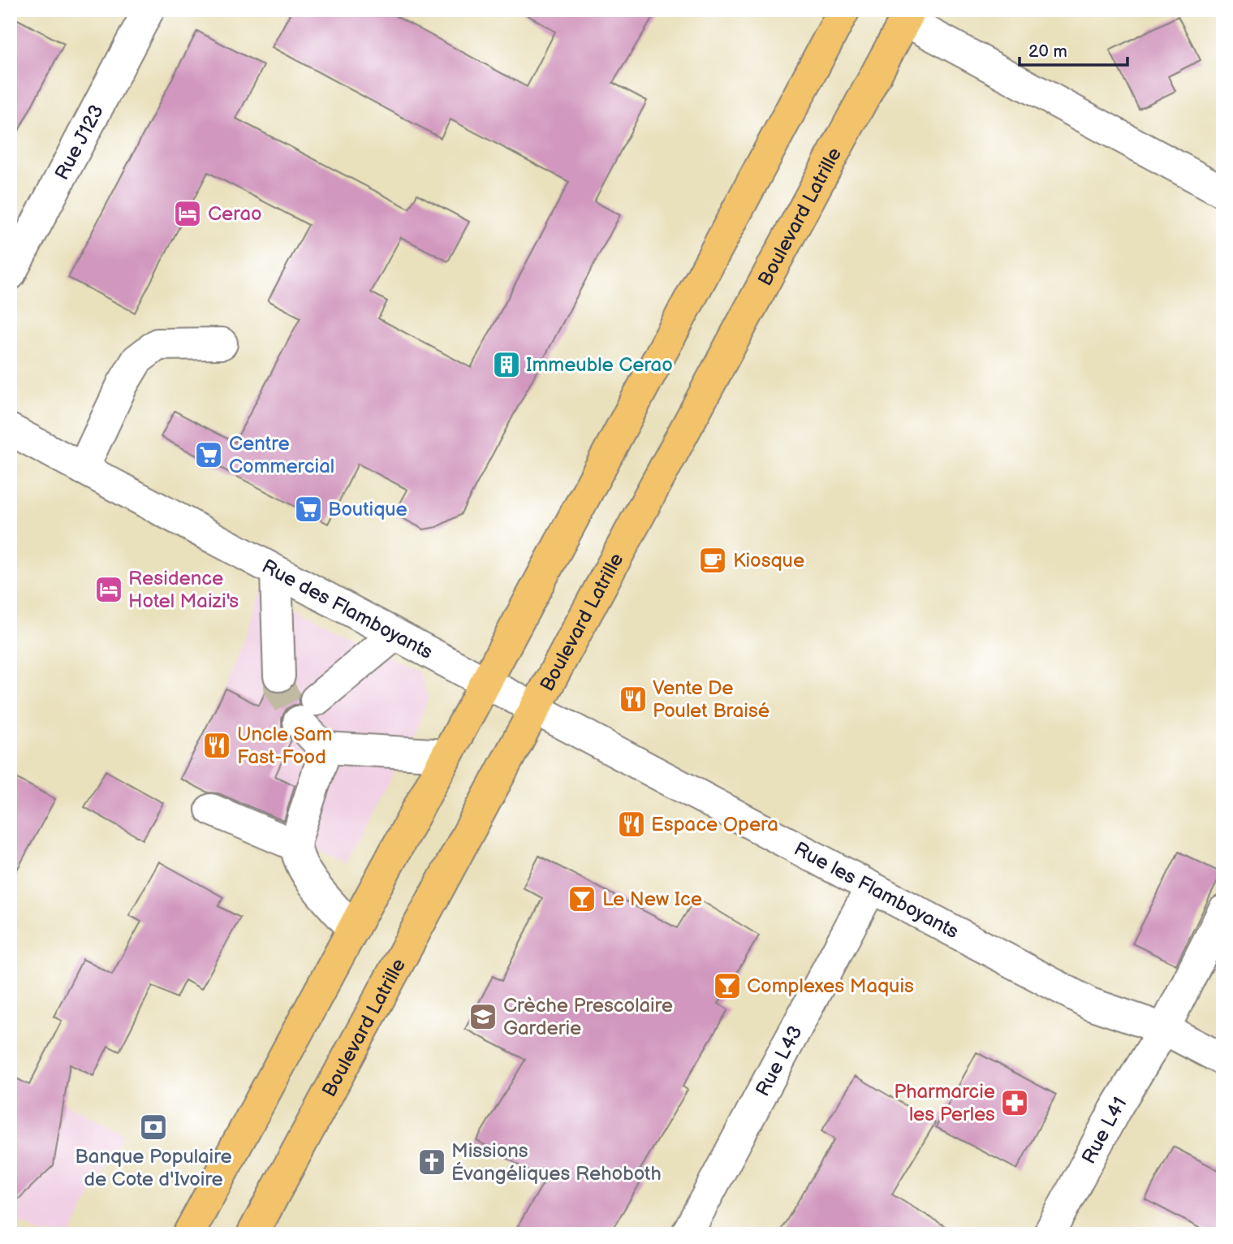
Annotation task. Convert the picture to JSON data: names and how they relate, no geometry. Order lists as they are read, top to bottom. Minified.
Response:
{"streets":{"main road":["Boulevard Latrille"],"street":["Rue J123","Rue des Flamboyants","Rue les Flamboyants","Rue L43","Rue L41"]},"crossings":[["Boulevard Latrille","Rue des Flamboyants"],["Boulevard Latrille","Rue les Flamboyants"],["Rue des Flamboyants","Rue les Flamboyants"],["Rue les Flamboyants","Rue L43"],["Rue les Flamboyants","Rue L41"]],"places":{"hotel":["Cerao","Residence Hotel Maizi's"],"building":["Immeuble Cerao"],"supermarket":["Centre Commercial","Boutique"],"cafe":["Kiosque"],"restaurant":["Vente De Poulet Braisé","Uncle Sam Fast-Food","Espace Opera"],"bar":["Le New Ice","Complexes Maquis"],"school or university":["Crèche Prescolaire Garderie"],"pharmacy":["Pharmarcie les Perles"],"bank":["Banque Populaire de Cote d'Ivoire"],"church":["Missions Évangéliques Rehoboth"]},"scale_bar":"20 m"}
